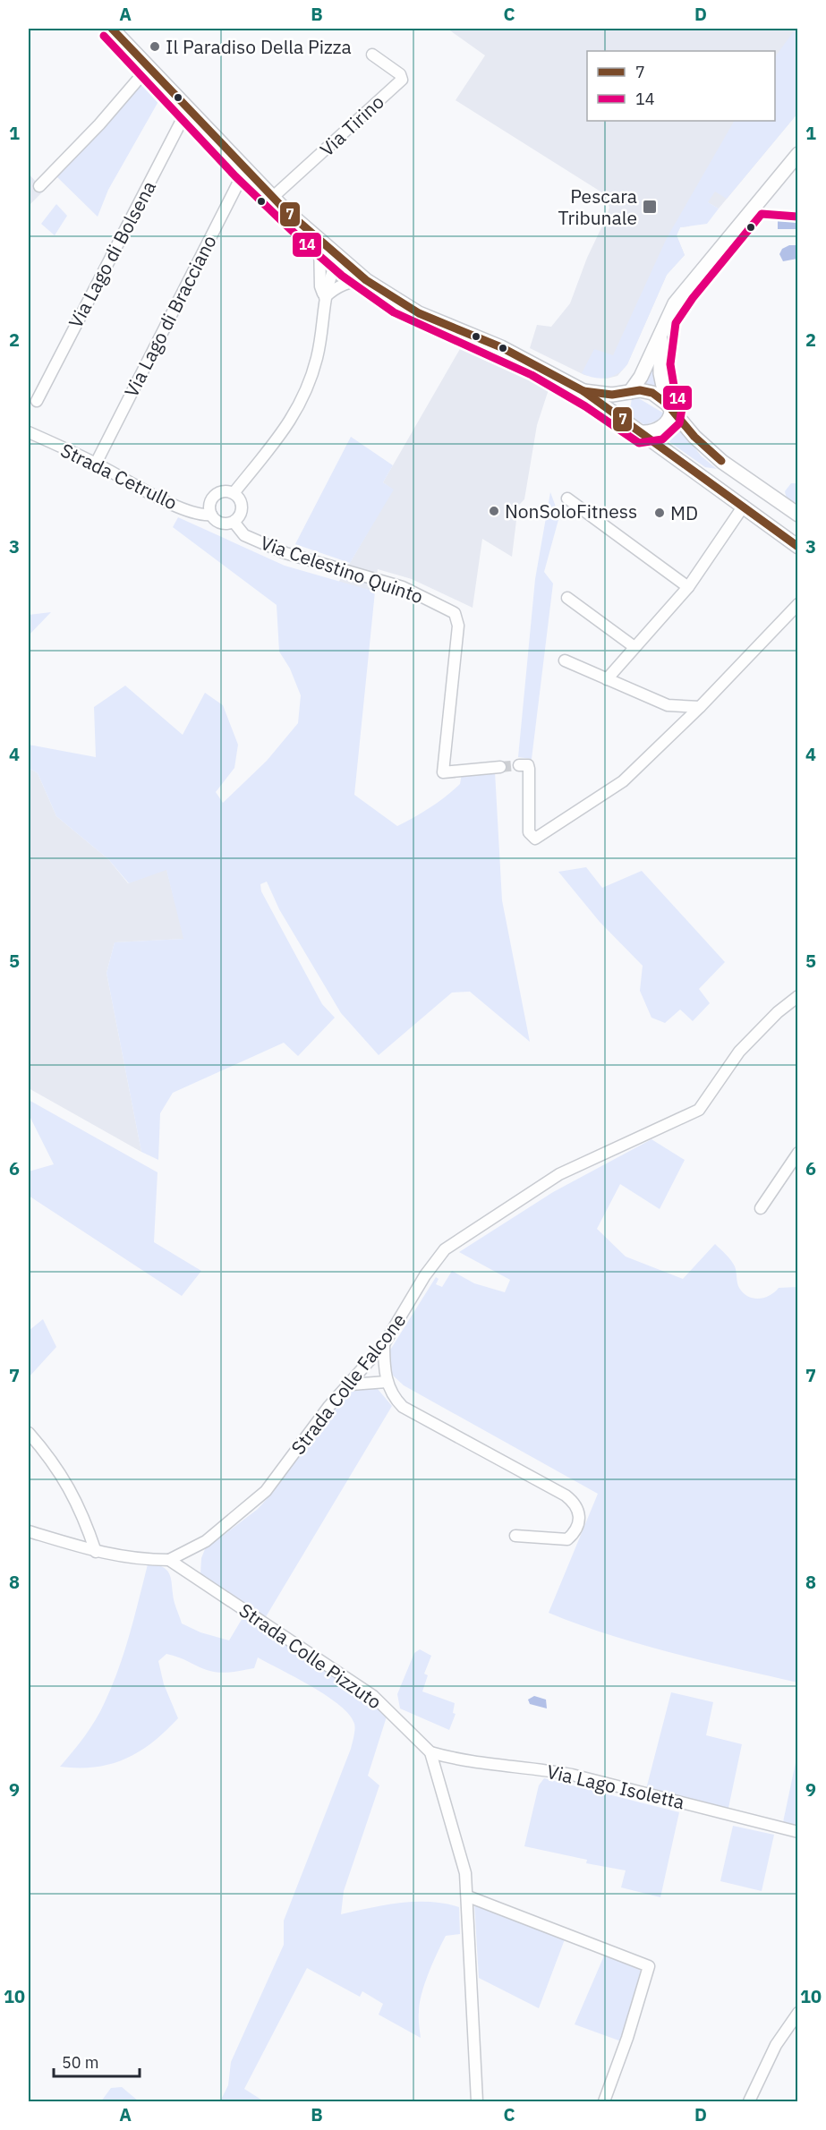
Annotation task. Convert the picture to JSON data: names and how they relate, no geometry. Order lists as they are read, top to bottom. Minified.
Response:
{"streets":{"street":["Via Tirino","Via Lago di Bolsena","Via Lago di Bracciano","Strada Cetrullo","Via Celestino Quinto","Strada Colle Falcone","Strada Colle Pizzuto","Via Lago Isoletta"]},"crossings":[["Via Lago di Bracciano","Strada Cetrullo"],["Strada Cetrullo","Via Celestino Quinto"],["Strada Colle Falcone","Strada Colle Pizzuto"],["Strada Colle Pizzuto","Via Lago Isoletta"]],"places":{"other":["Il Paradiso Della Pizza","NonSoloFitness","MD"],"transit":["Pescara Tribunale"]},"lines":["transit line 7","transit line 14"],"legend":["7","14"],"scale_bar":"50 m","grid":{"columns":["A","B","C","D"],"rows":["1","2","3","4","5","6","7","8","9","10"]}}
